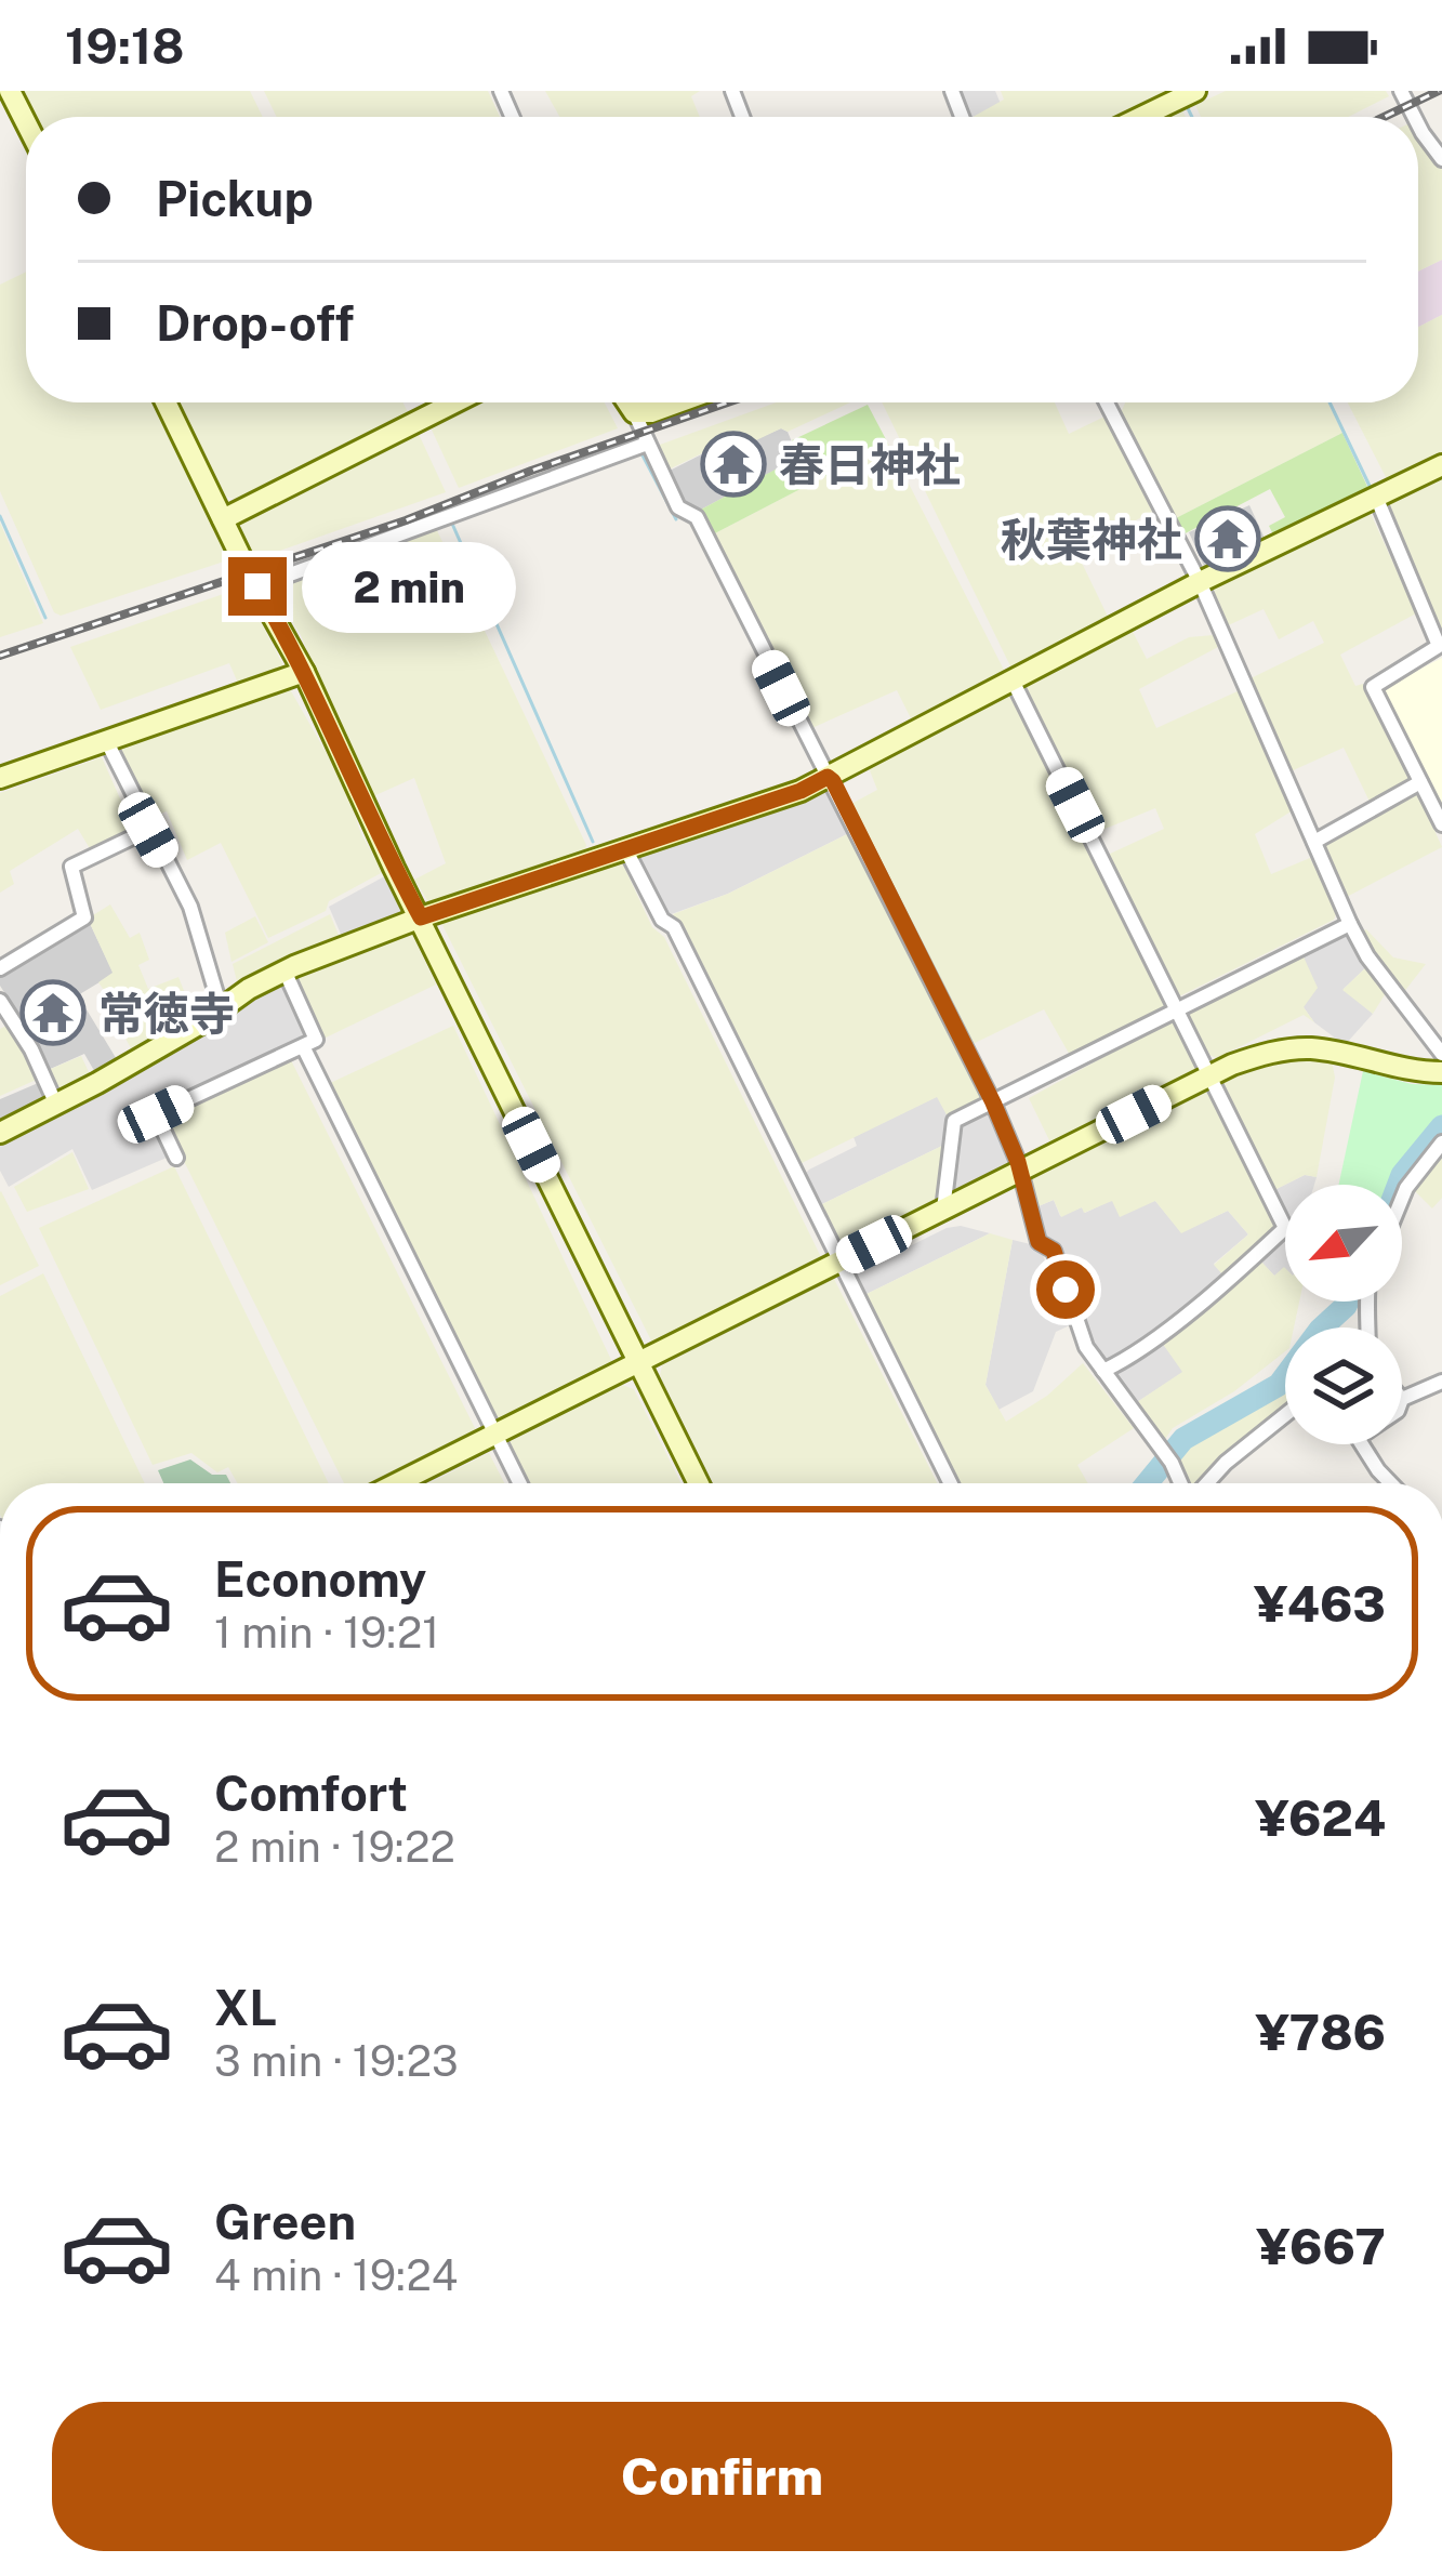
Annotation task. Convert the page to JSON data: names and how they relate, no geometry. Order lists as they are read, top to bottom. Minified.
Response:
{"places":{"temple":["春日神社","秋葉神社","常徳寺"]},"north":"bottom left","page":{"status":"19:18","banner":["Pickup","Drop-off"],"bubble":"2 min","list":[{"name":"Economy","note":"1 min · 19:21","value":"¥463"},{"name":"Comfort","note":"2 min · 19:22","value":"¥624"},{"name":"XL","note":"3 min · 19:23","value":"¥786"},{"name":"Green","note":"4 min · 19:24","value":"¥667"}],"buttons":"Confirm"}}
